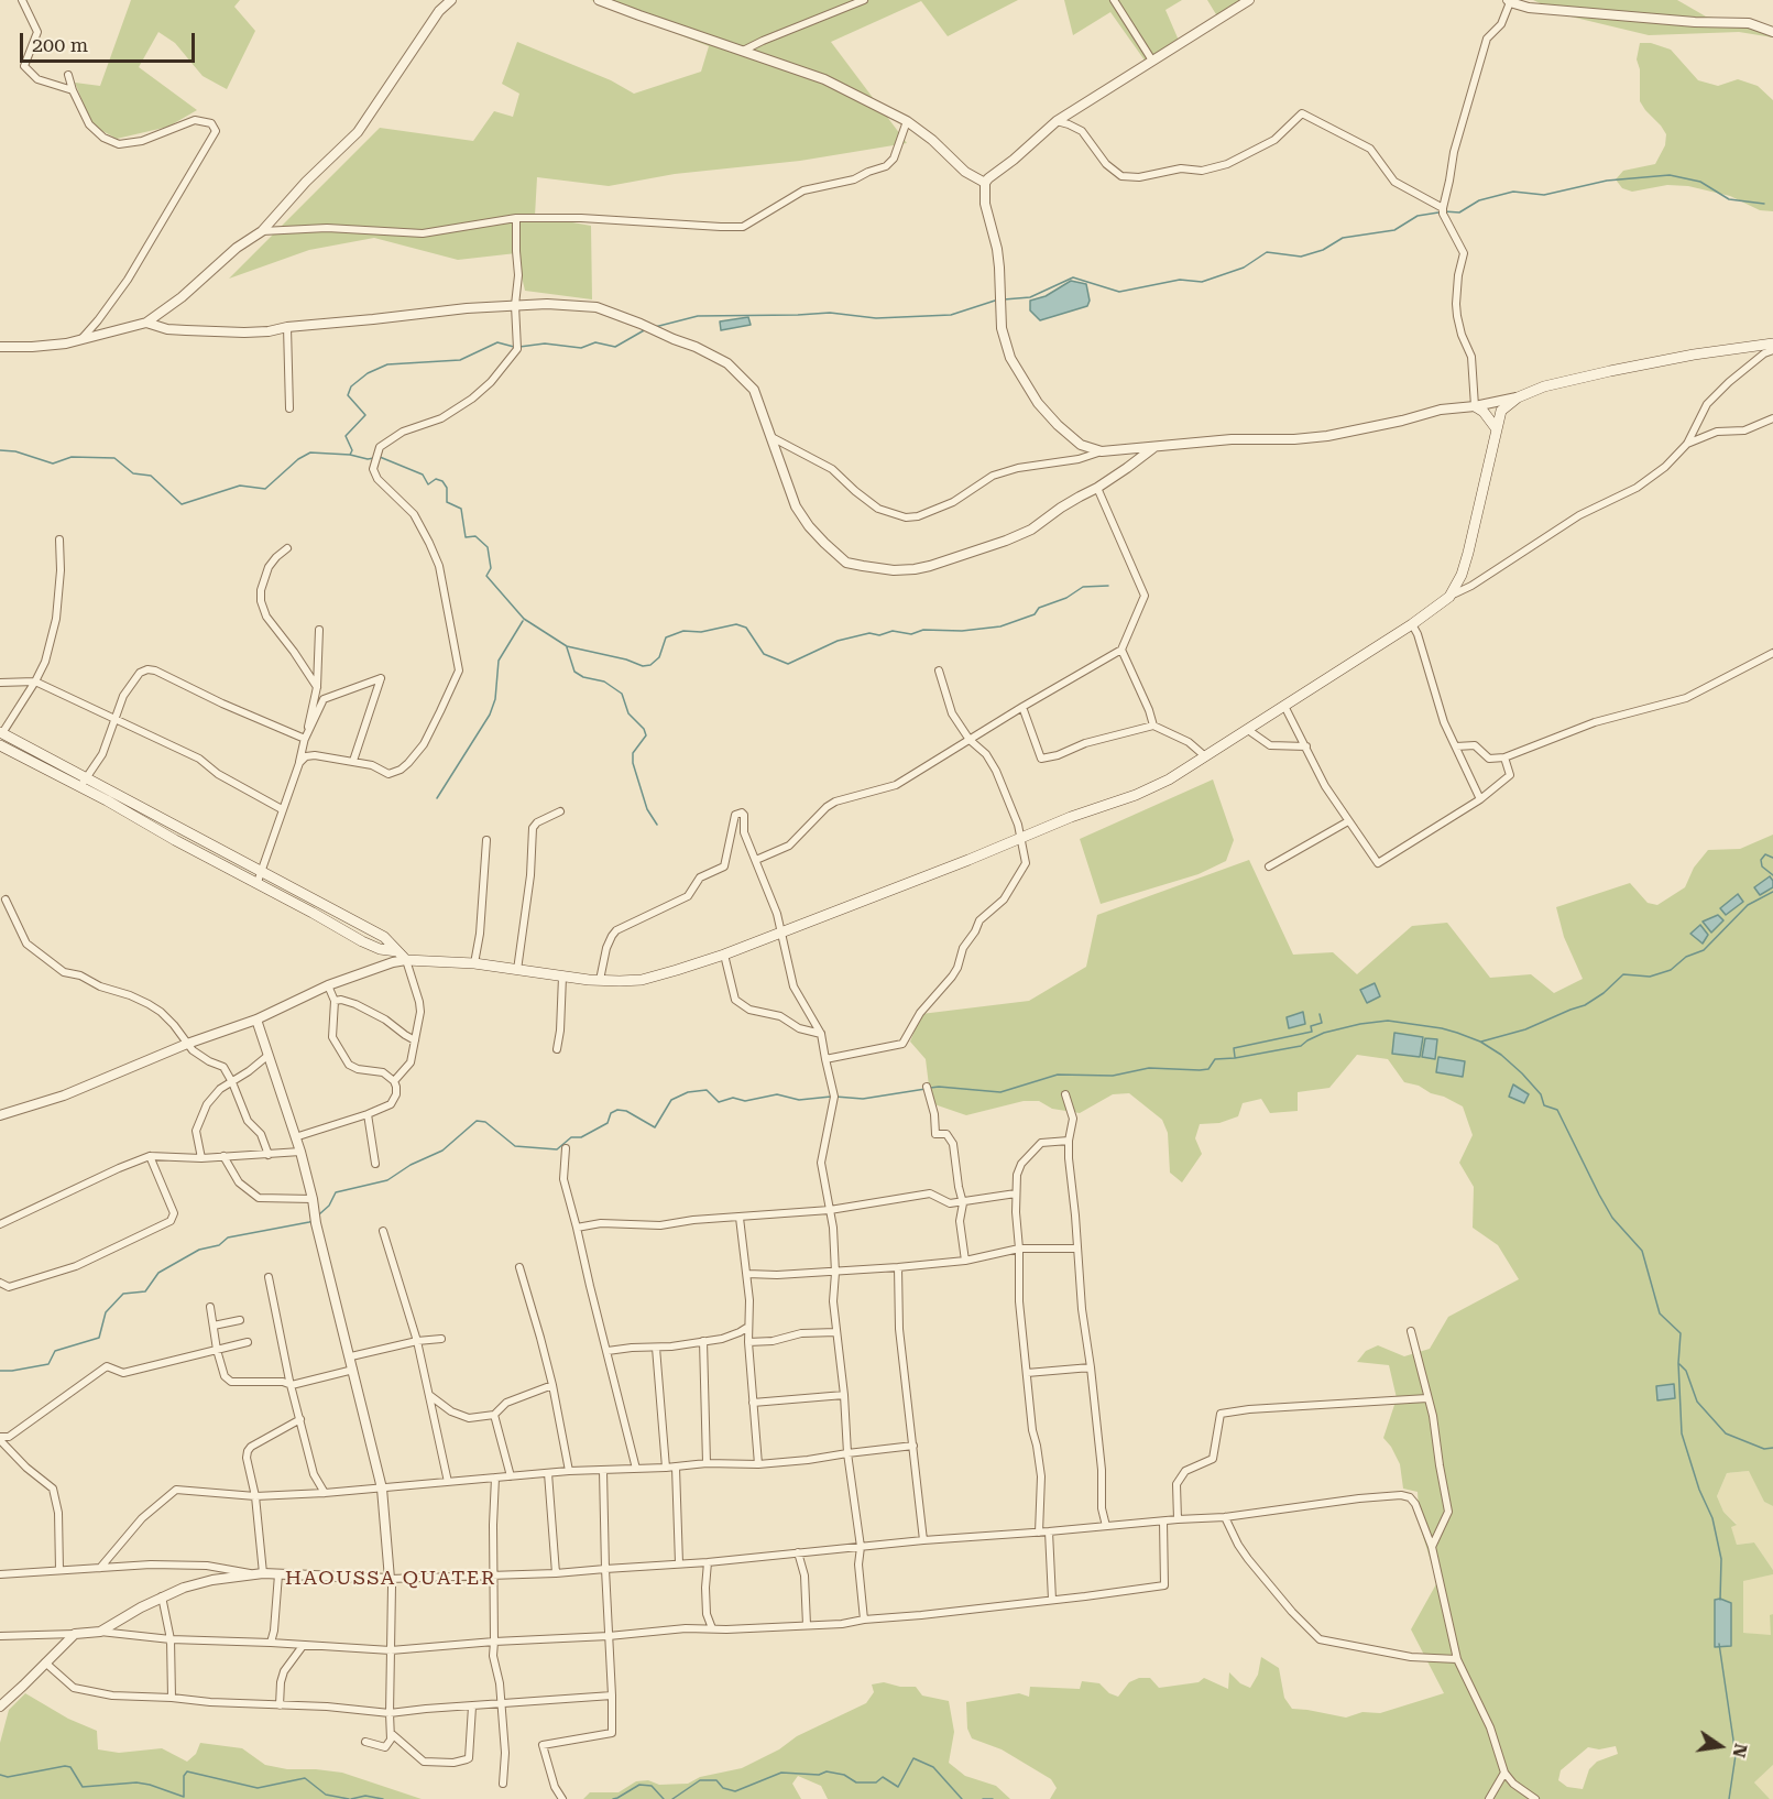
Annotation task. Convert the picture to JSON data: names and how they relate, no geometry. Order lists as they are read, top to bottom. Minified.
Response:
{"districts":["HAOUSSA QUATER"],"scale_bar":"200 m","north":"right"}
